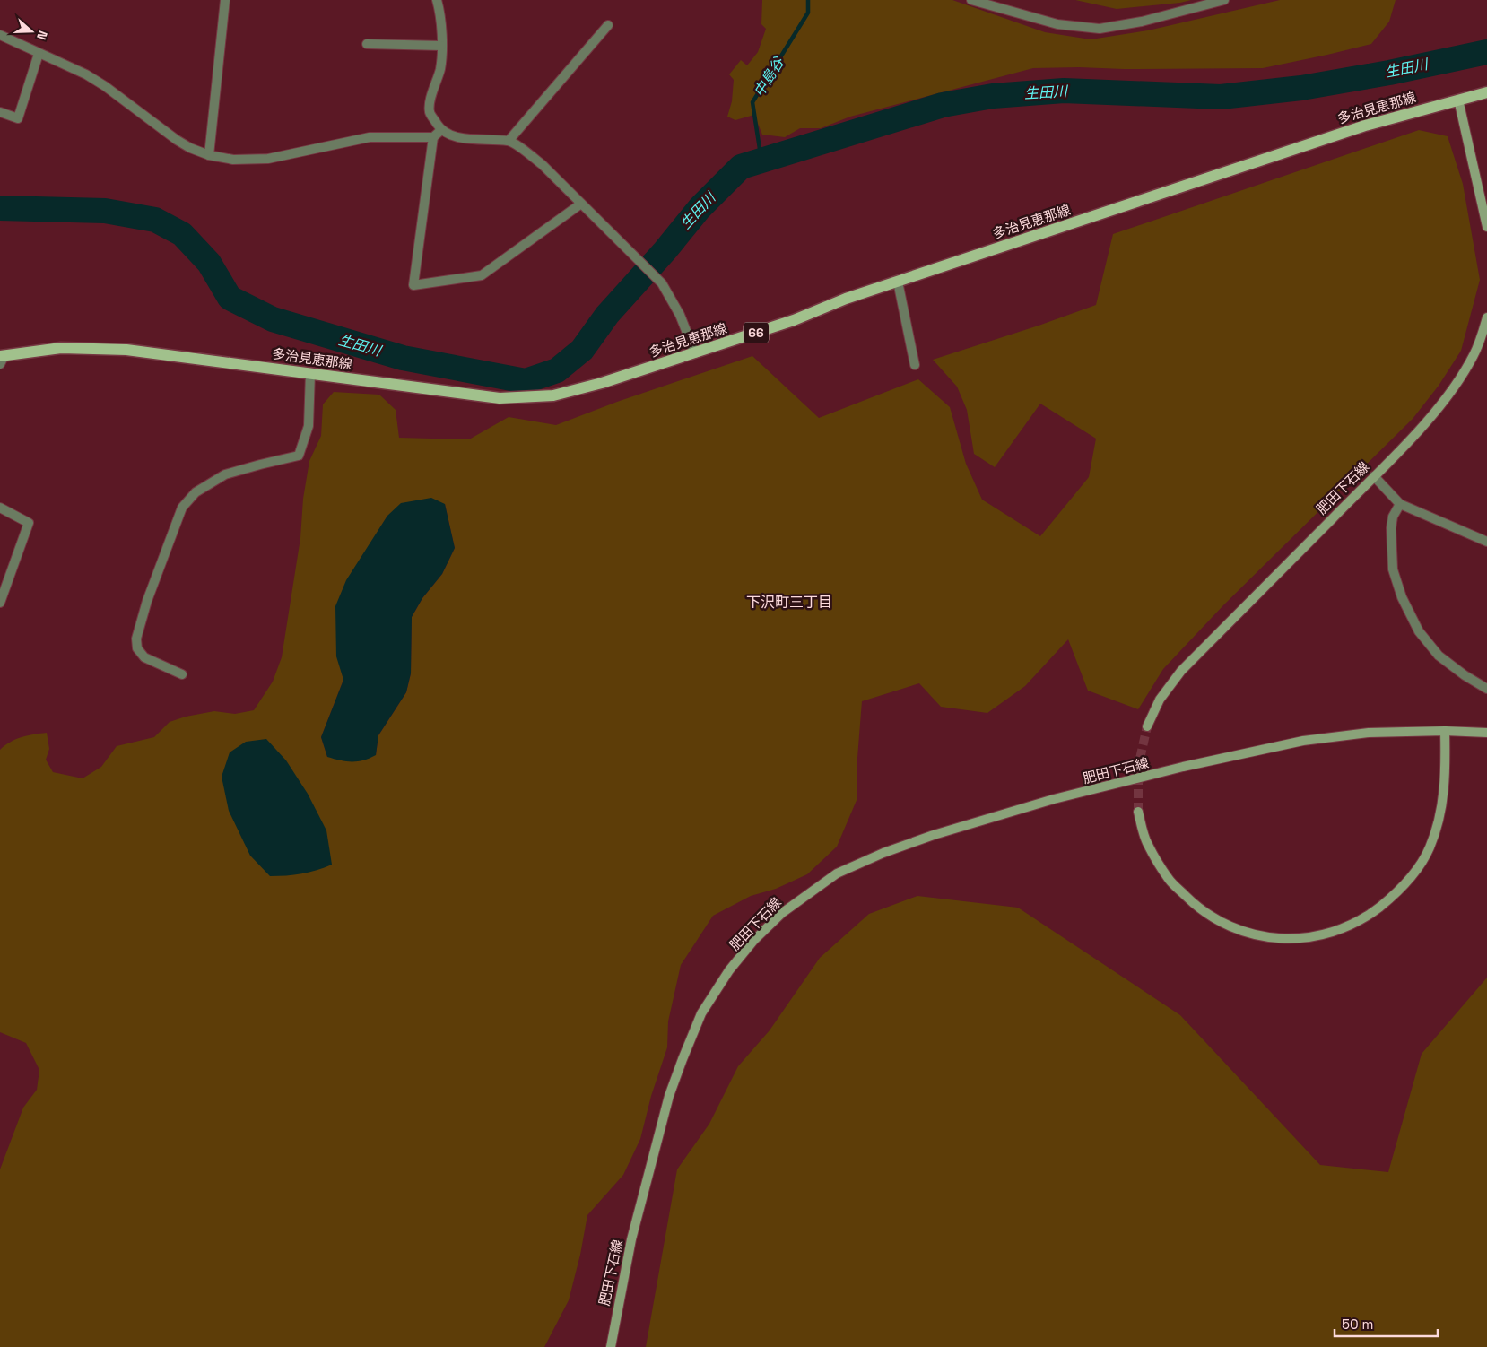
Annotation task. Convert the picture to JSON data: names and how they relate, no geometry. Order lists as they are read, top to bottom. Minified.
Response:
{"streets":{"main road":["多治見恵那線","66","肥田下石線"]},"districts":["下沢町三丁目"],"water":["生田川","中島谷"],"scale_bar":"50 m","north":"right"}
